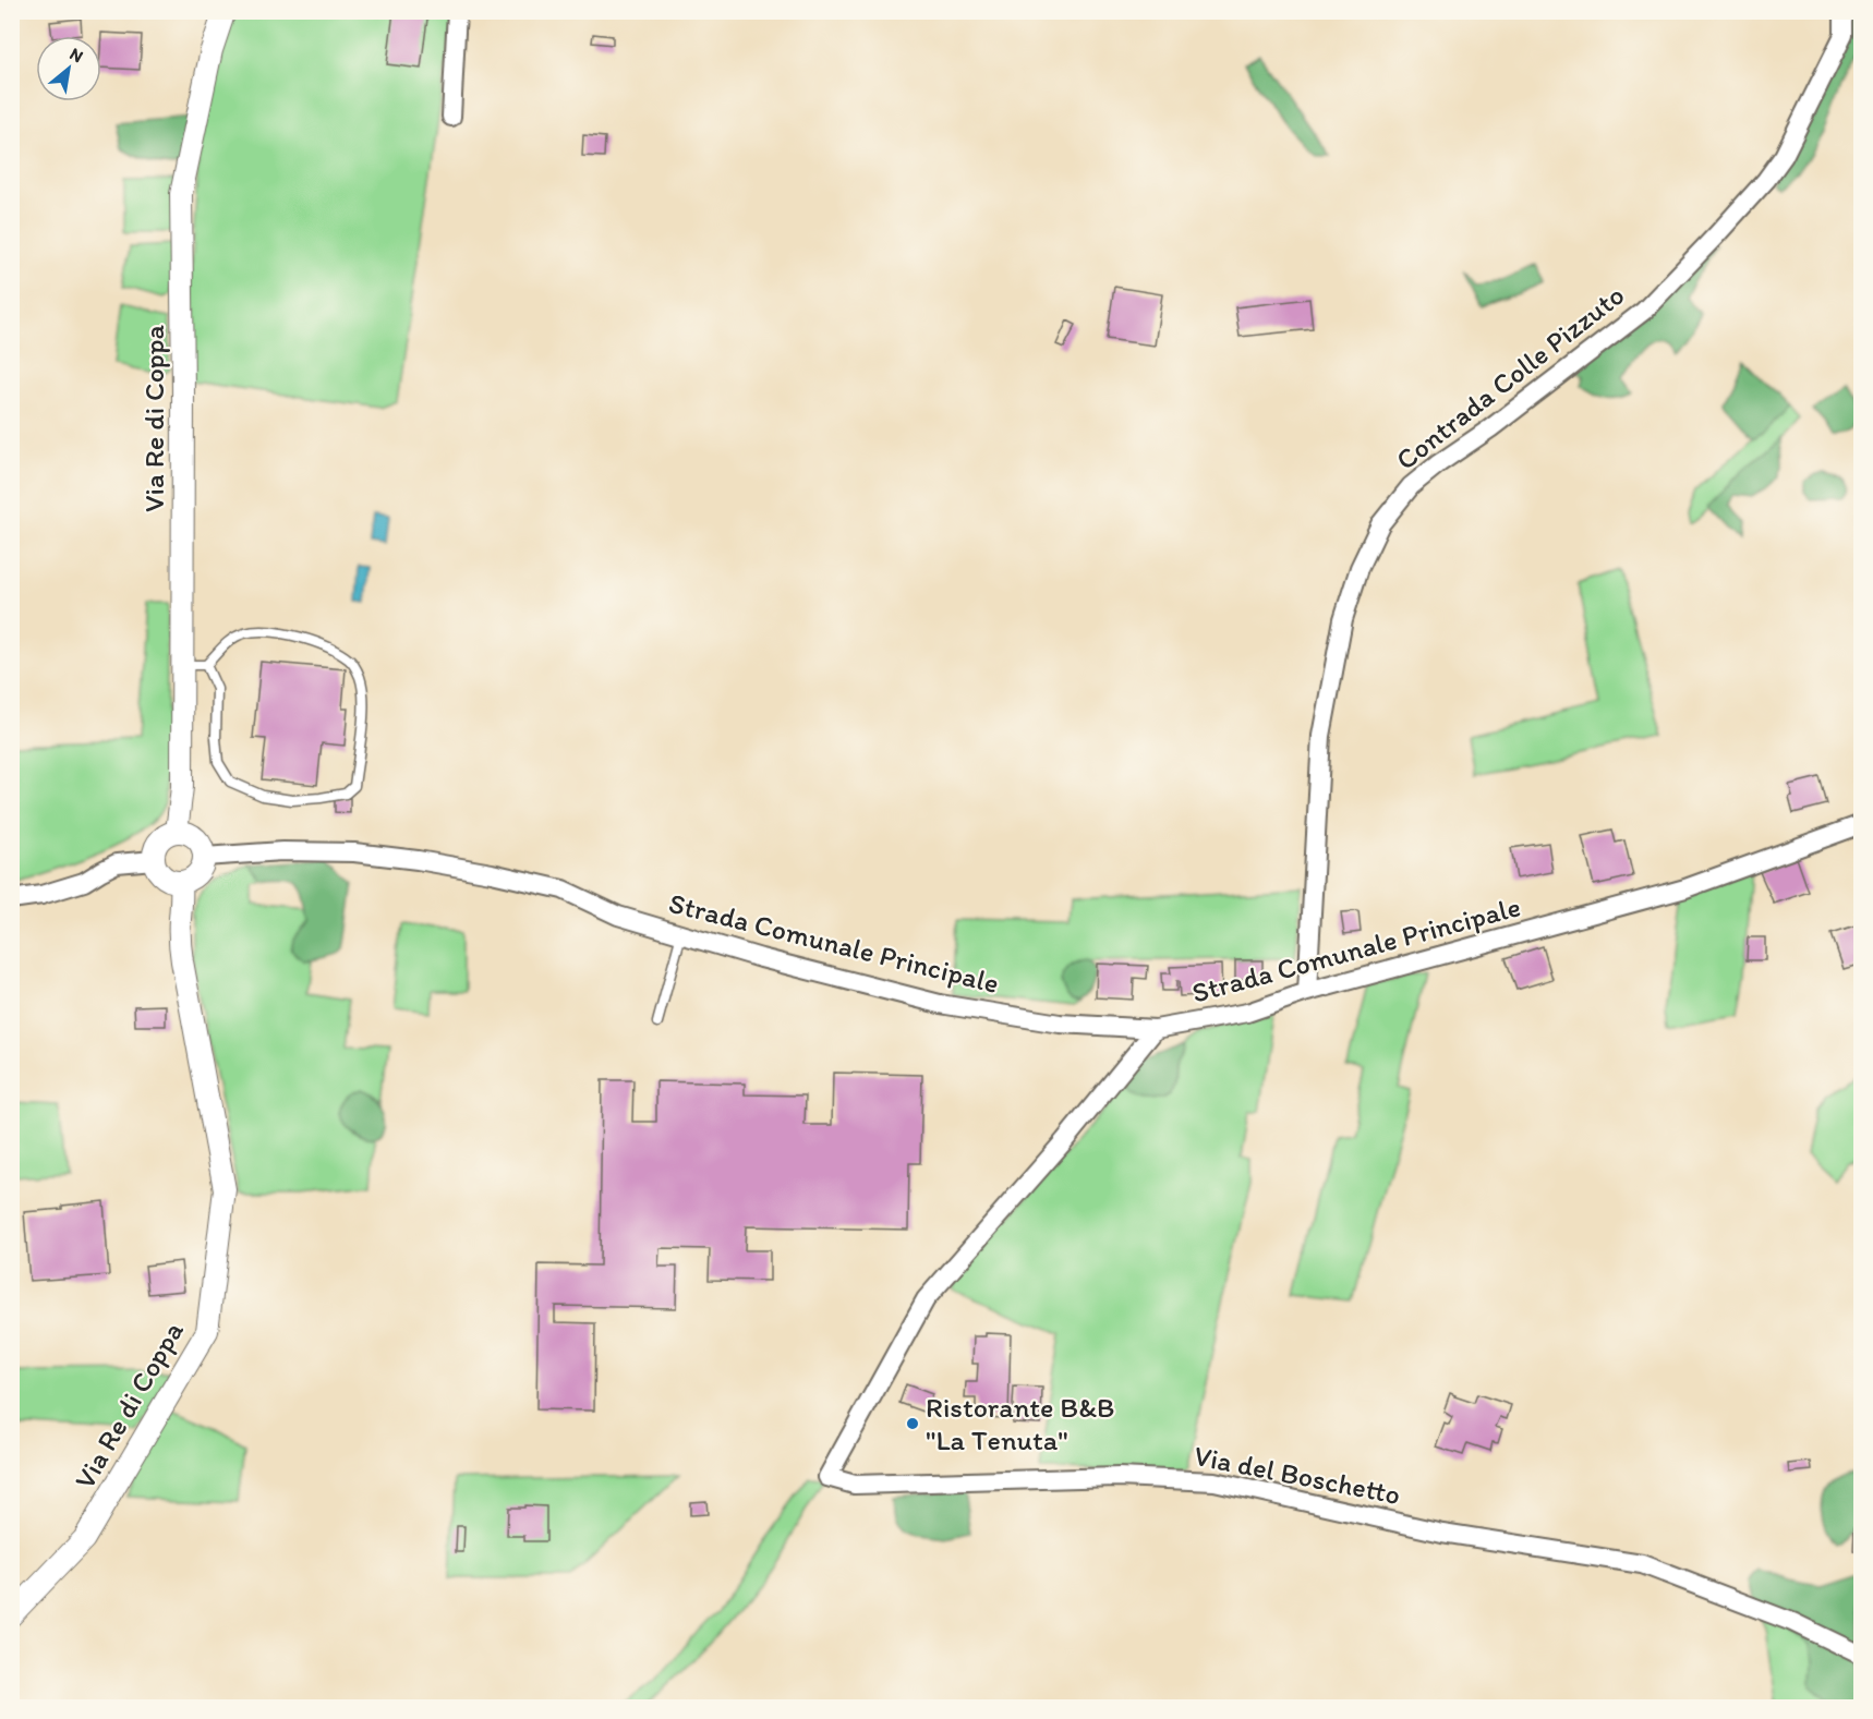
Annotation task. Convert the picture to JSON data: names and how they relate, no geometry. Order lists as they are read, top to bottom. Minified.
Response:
{"streets":{"street":["Contrada Colle Pizzuto","Via Re di Coppa","Strada Comunale Principale","Via del Boschetto"]},"crossings":[["Contrada Colle Pizzuto","Strada Comunale Principale"],["Via Re di Coppa","Strada Comunale Principale"],["Strada Comunale Principale","Via del Boschetto"]],"places":["Ristorante B&B \"La Tenuta\""],"north":"top right"}
